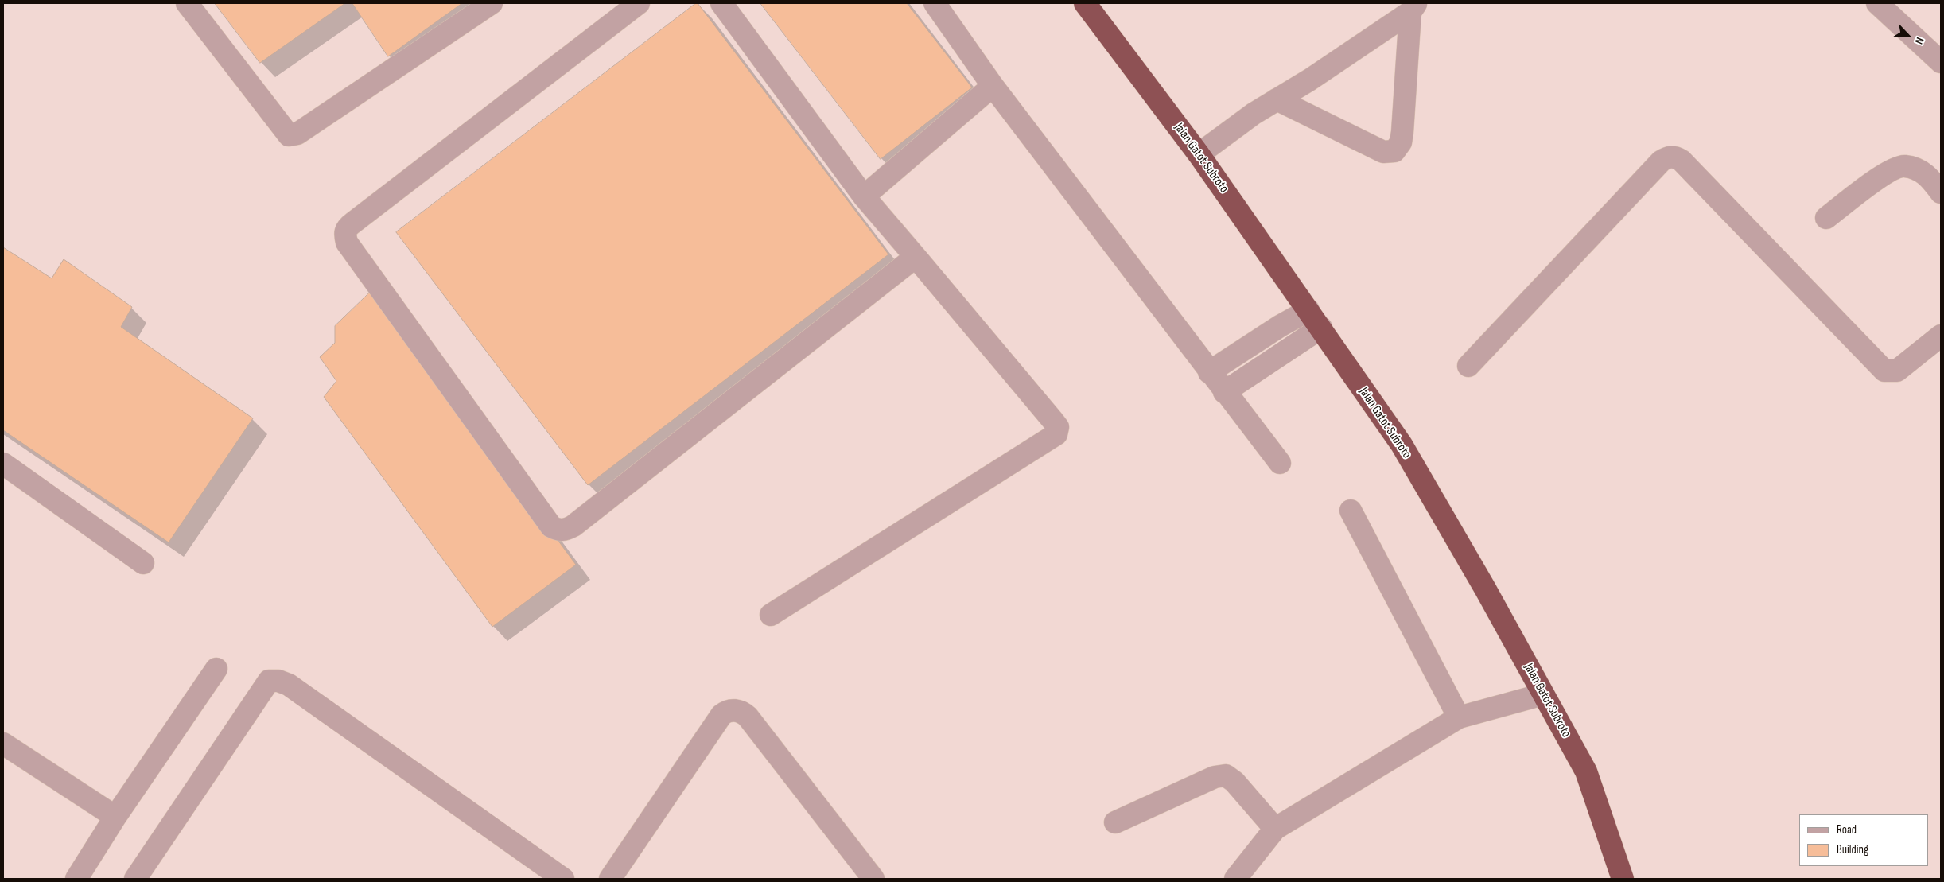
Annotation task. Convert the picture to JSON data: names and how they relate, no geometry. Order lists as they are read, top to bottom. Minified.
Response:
{"streets":{"highway":["Jalan Gatot Subroto"]},"legend":["Road","Building"],"north":"bottom right"}
